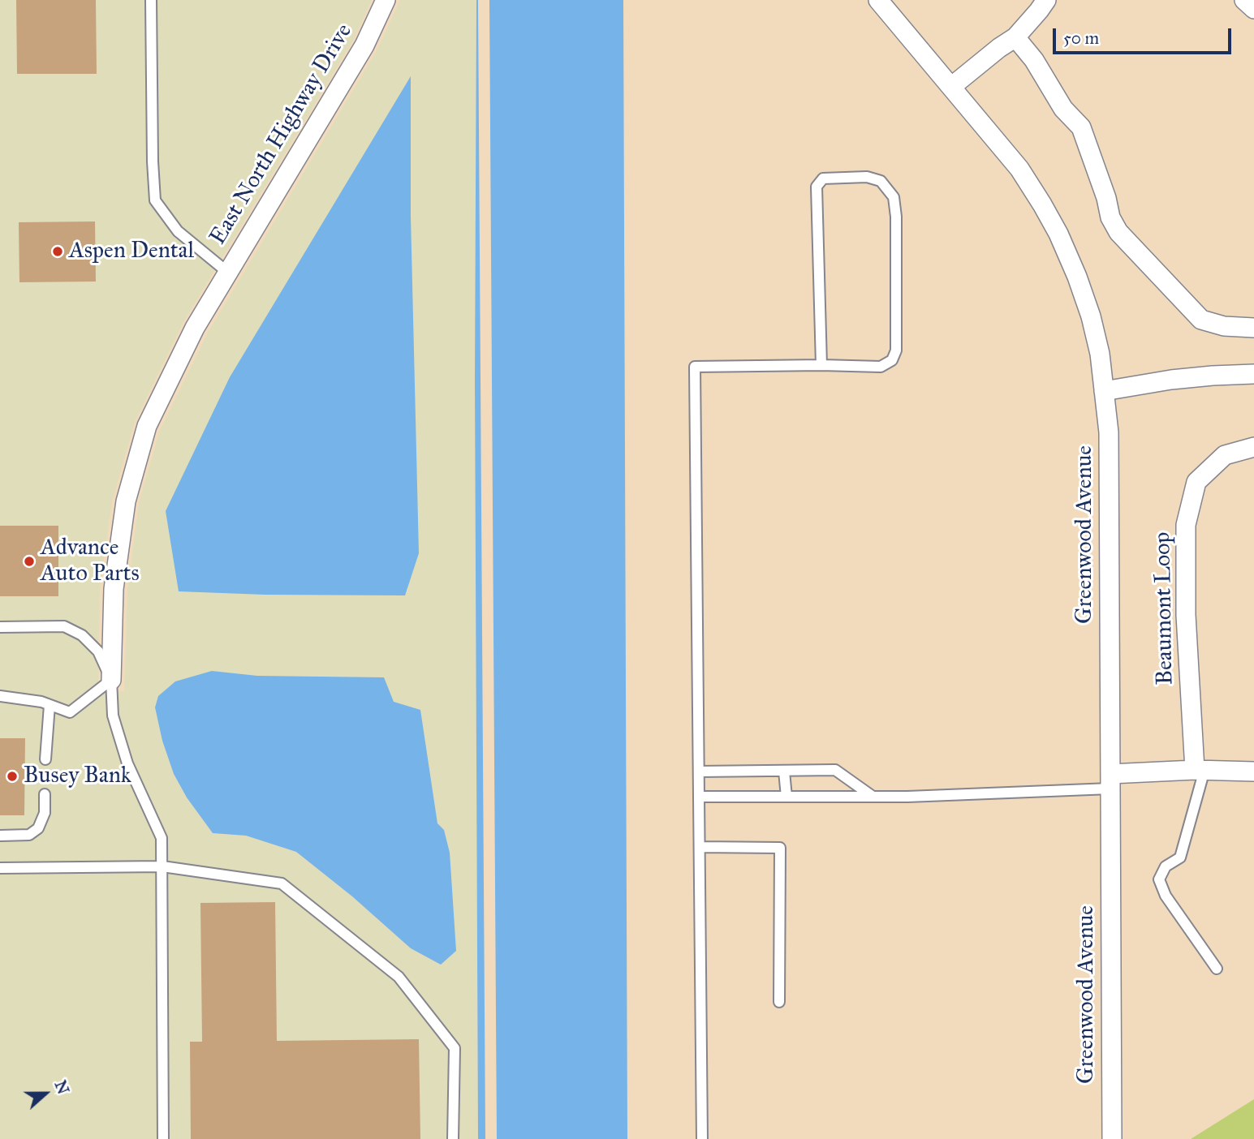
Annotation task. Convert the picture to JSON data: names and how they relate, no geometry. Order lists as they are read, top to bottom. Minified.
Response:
{"streets":{"street":["East North Highway Drive","Greenwood Avenue","Beaumont Loop"]},"places":["Aspen Dental","Advance Auto Parts","Busey Bank"],"scale_bar":"50 m","north":"right"}
